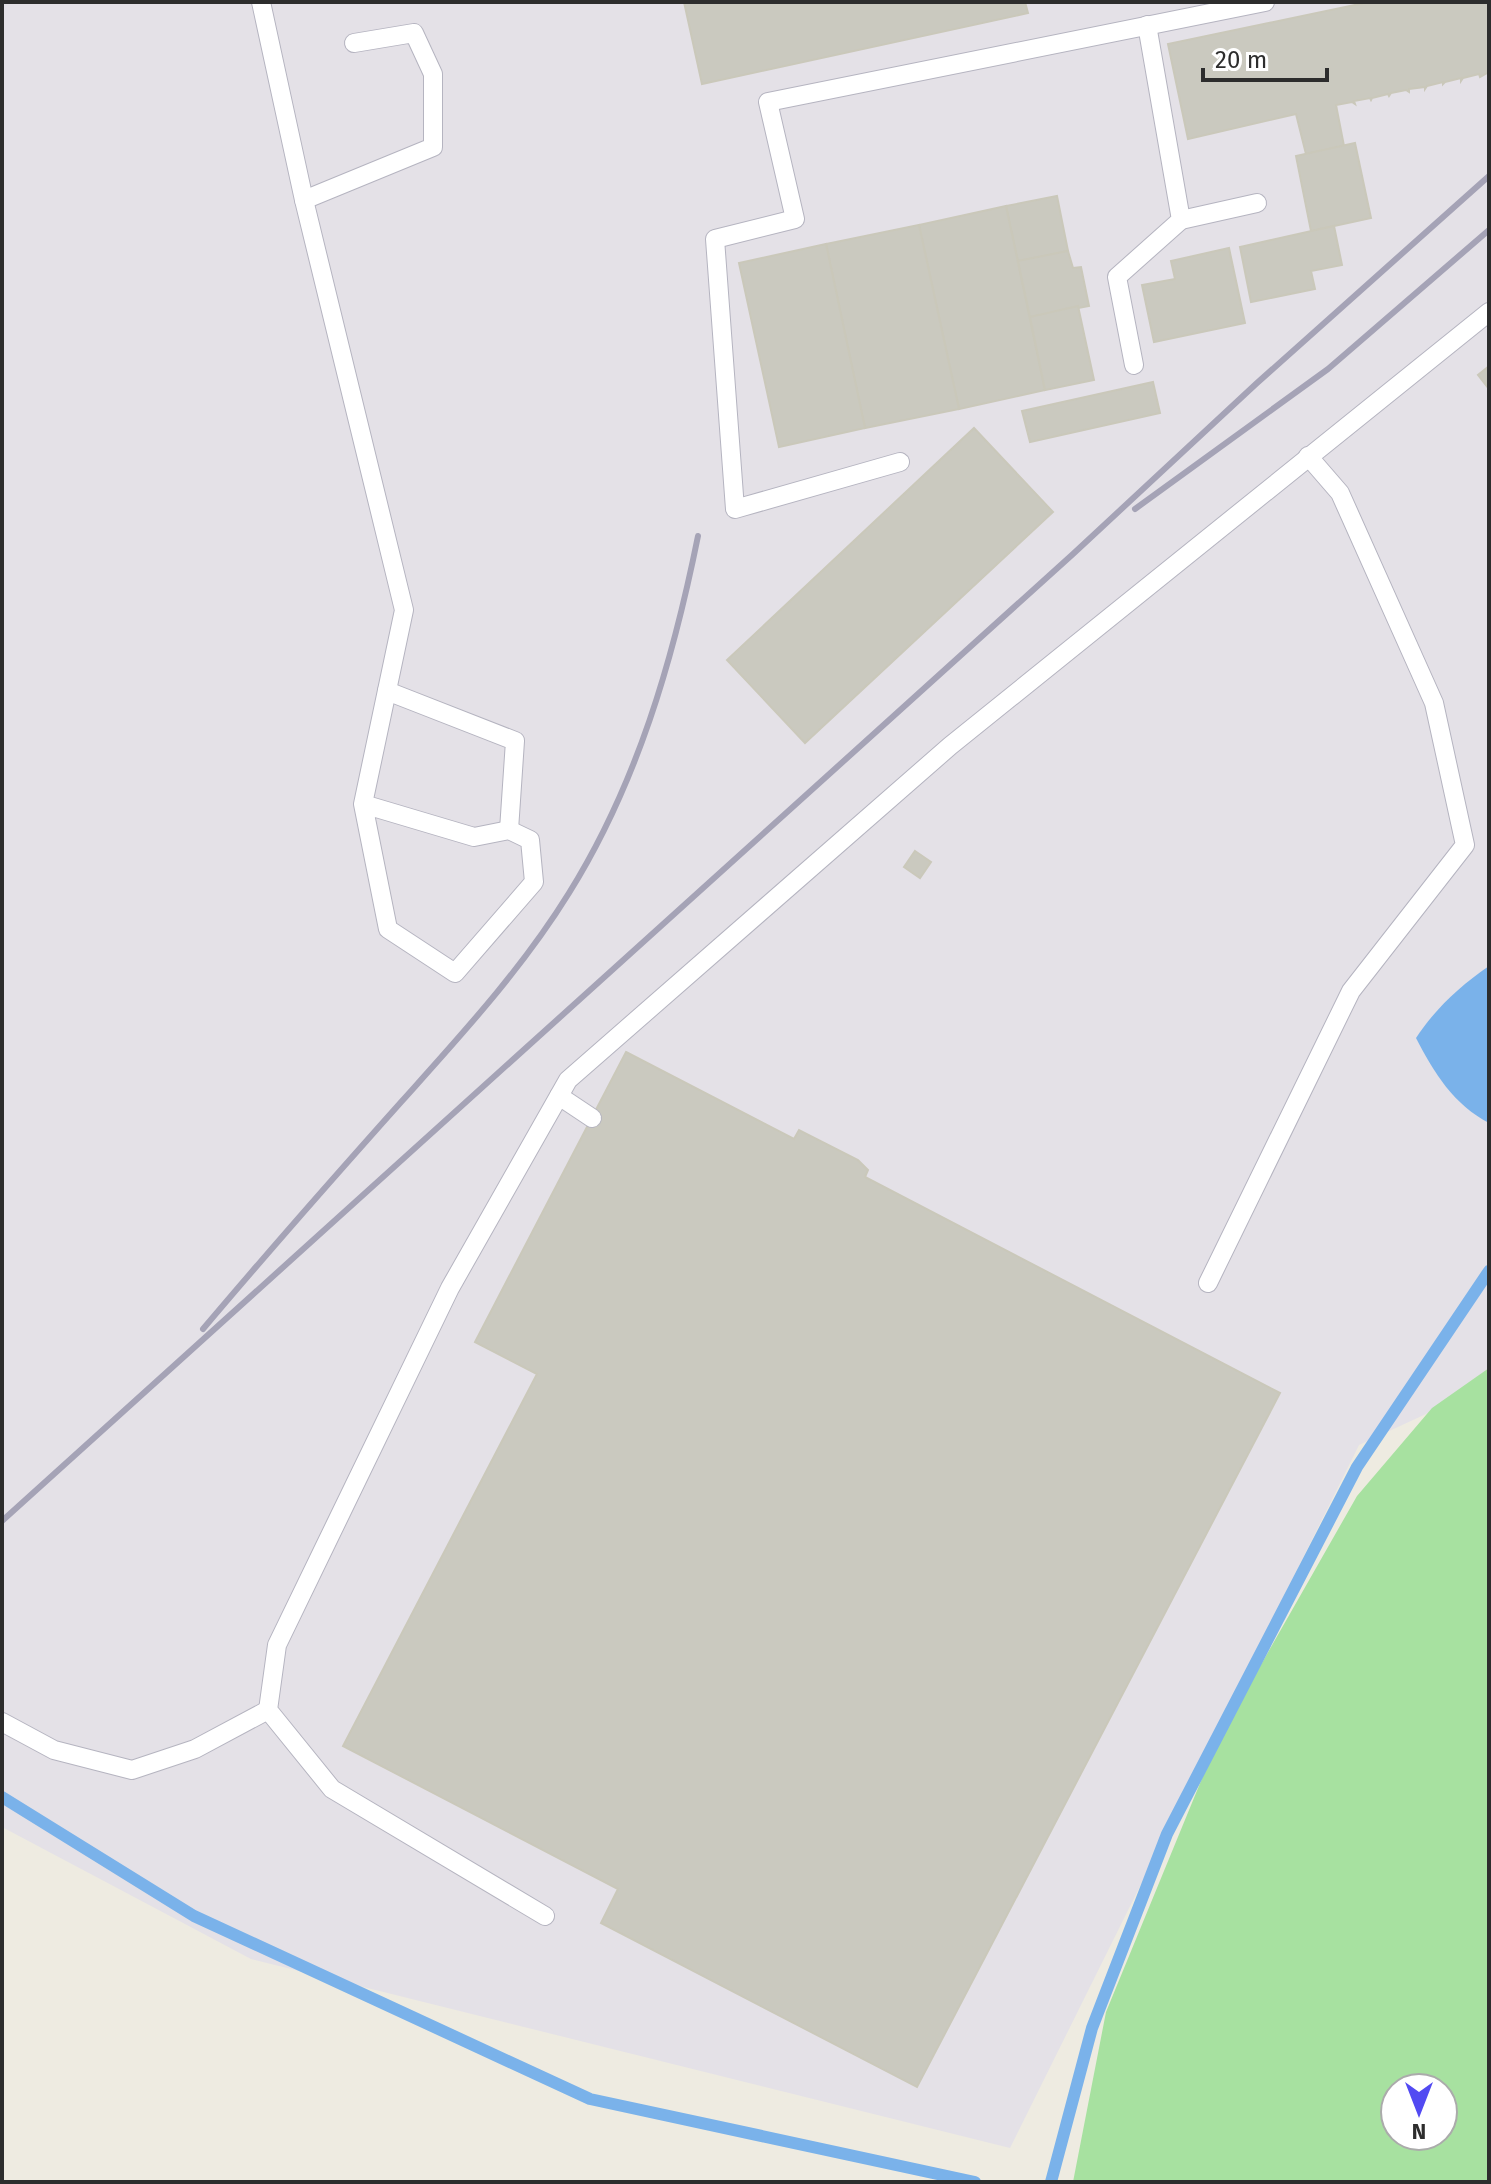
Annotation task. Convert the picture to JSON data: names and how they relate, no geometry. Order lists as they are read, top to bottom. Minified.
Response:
{"scale_bar":"20 m","north":"bottom"}
